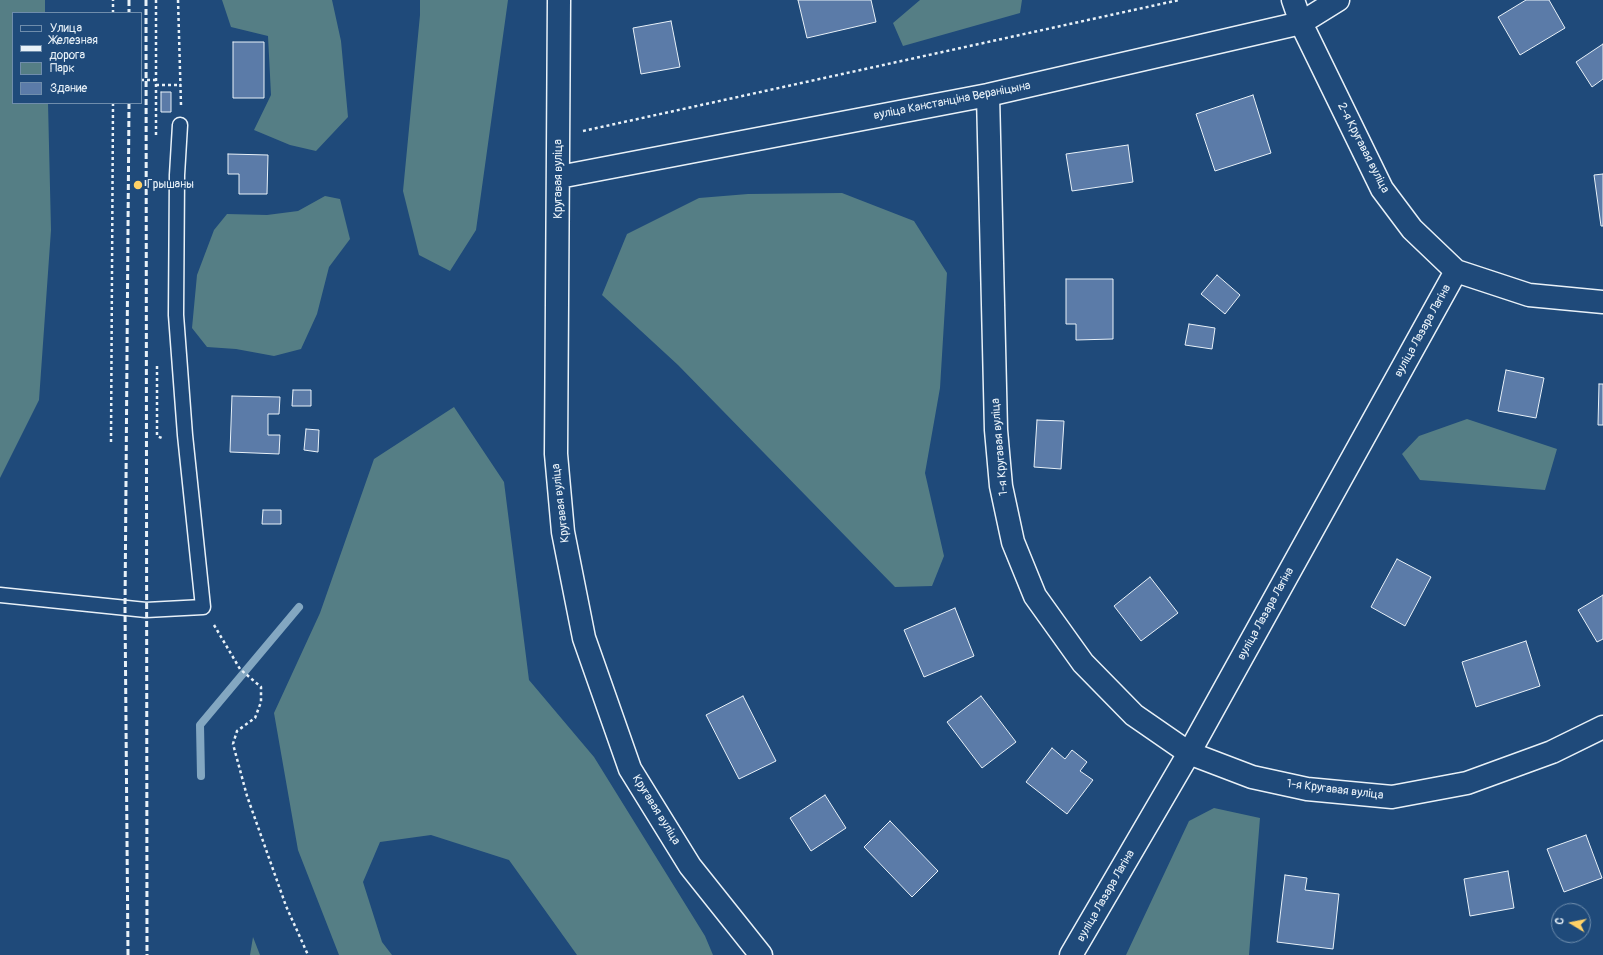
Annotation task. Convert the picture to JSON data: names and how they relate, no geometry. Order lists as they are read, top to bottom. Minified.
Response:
{"streets":{"street":["вуліца Канстанціна Вераніцына","2-я Кругавая вуліца","Кругавая вуліца","вуліца Лазара Лагіна","1-я Кругавая вуліца"]},"crossings":[["вуліца Канстанціна Вераніцына","2-я Кругавая вуліца"],["вуліца Канстанціна Вераніцына","Кругавая вуліца"],["вуліца Канстанціна Вераніцына","1-я Кругавая вуліца"],["2-я Кругавая вуліца","вуліца Лазара Лагіна"],["вуліца Лазара Лагіна","1-я Кругавая вуліца"]],"places":["Грышаны"],"legend":["Улица","Железная дорога","Парк","Здание"],"north":"left"}
